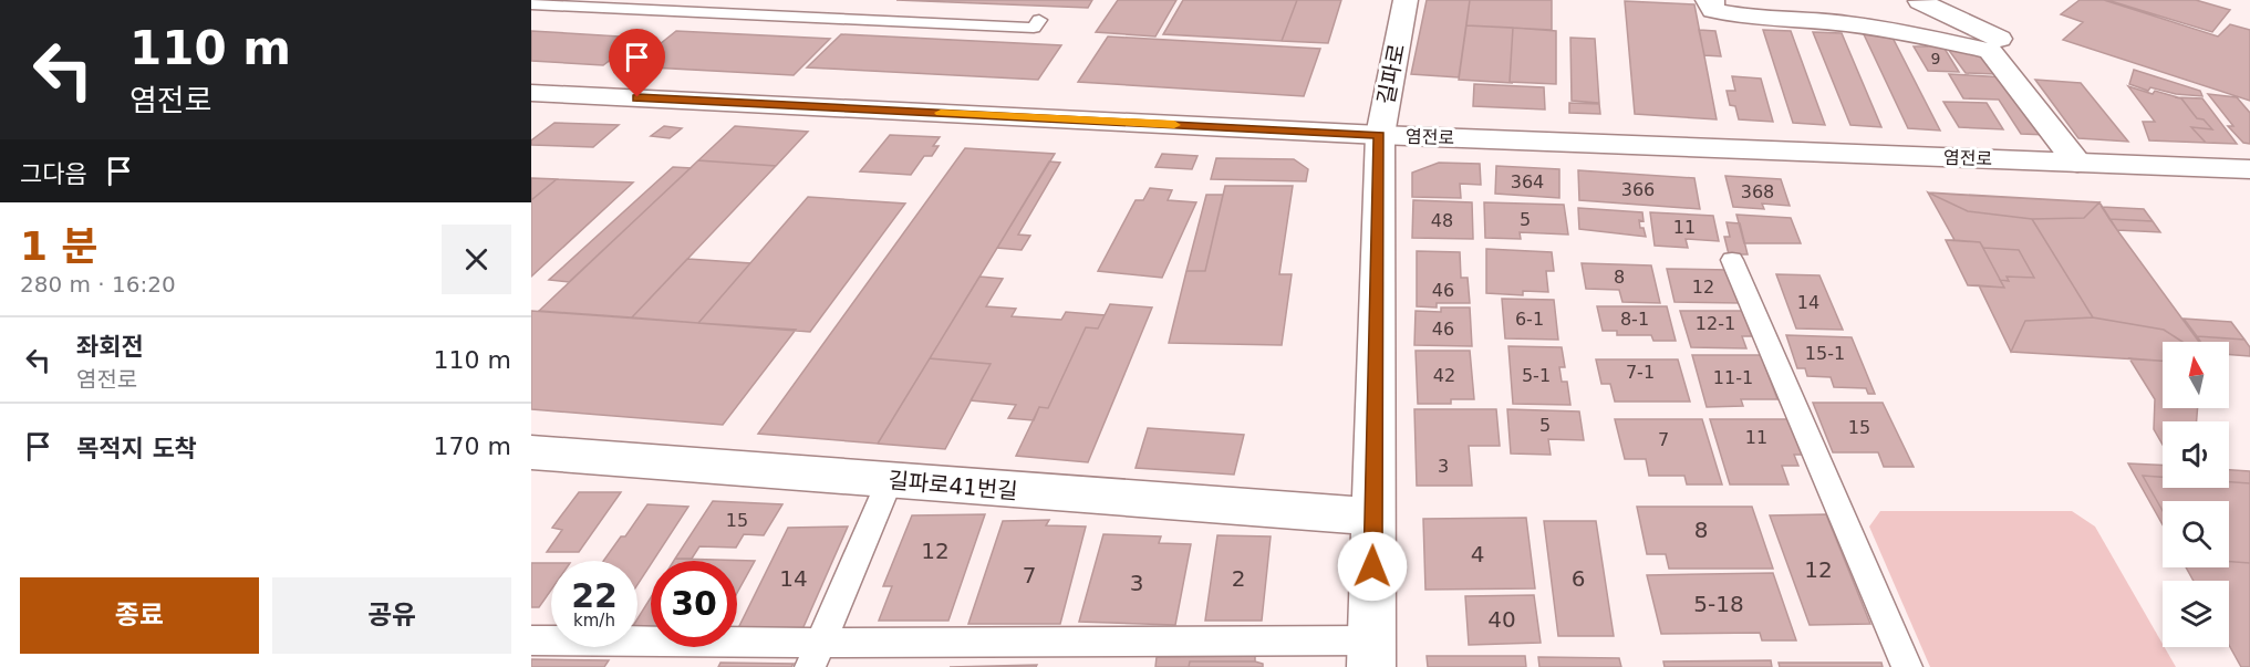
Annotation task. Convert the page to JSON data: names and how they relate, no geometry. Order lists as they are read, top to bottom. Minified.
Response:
{"streets":{"street":["길파로","염전로","길파로41번길"]},"crossings":[["길파로","염전로"],["길파로","길파로41번길"]],"house_numbers":["9","364","366","368","5","48","11","8","12","46","14","6-1","8-1","12-1","46","15-1","7-1","42","5-1","11-1","5","15","11","7","3","15","8","12","4","12","7","14","2","6","3","5-18","40"],"north":"top","page":{"turn":["110 m","염전로"],"then":"그다음","heading":["1 분","280 m · 16:20"],"list":[{"name":"좌회전","note":"염전로","value":"110 m"},{"name":"목적지 도착","value":"170 m"}],"speed":"22 km/h","limit":"30","buttons":["종료","공유"]}}
